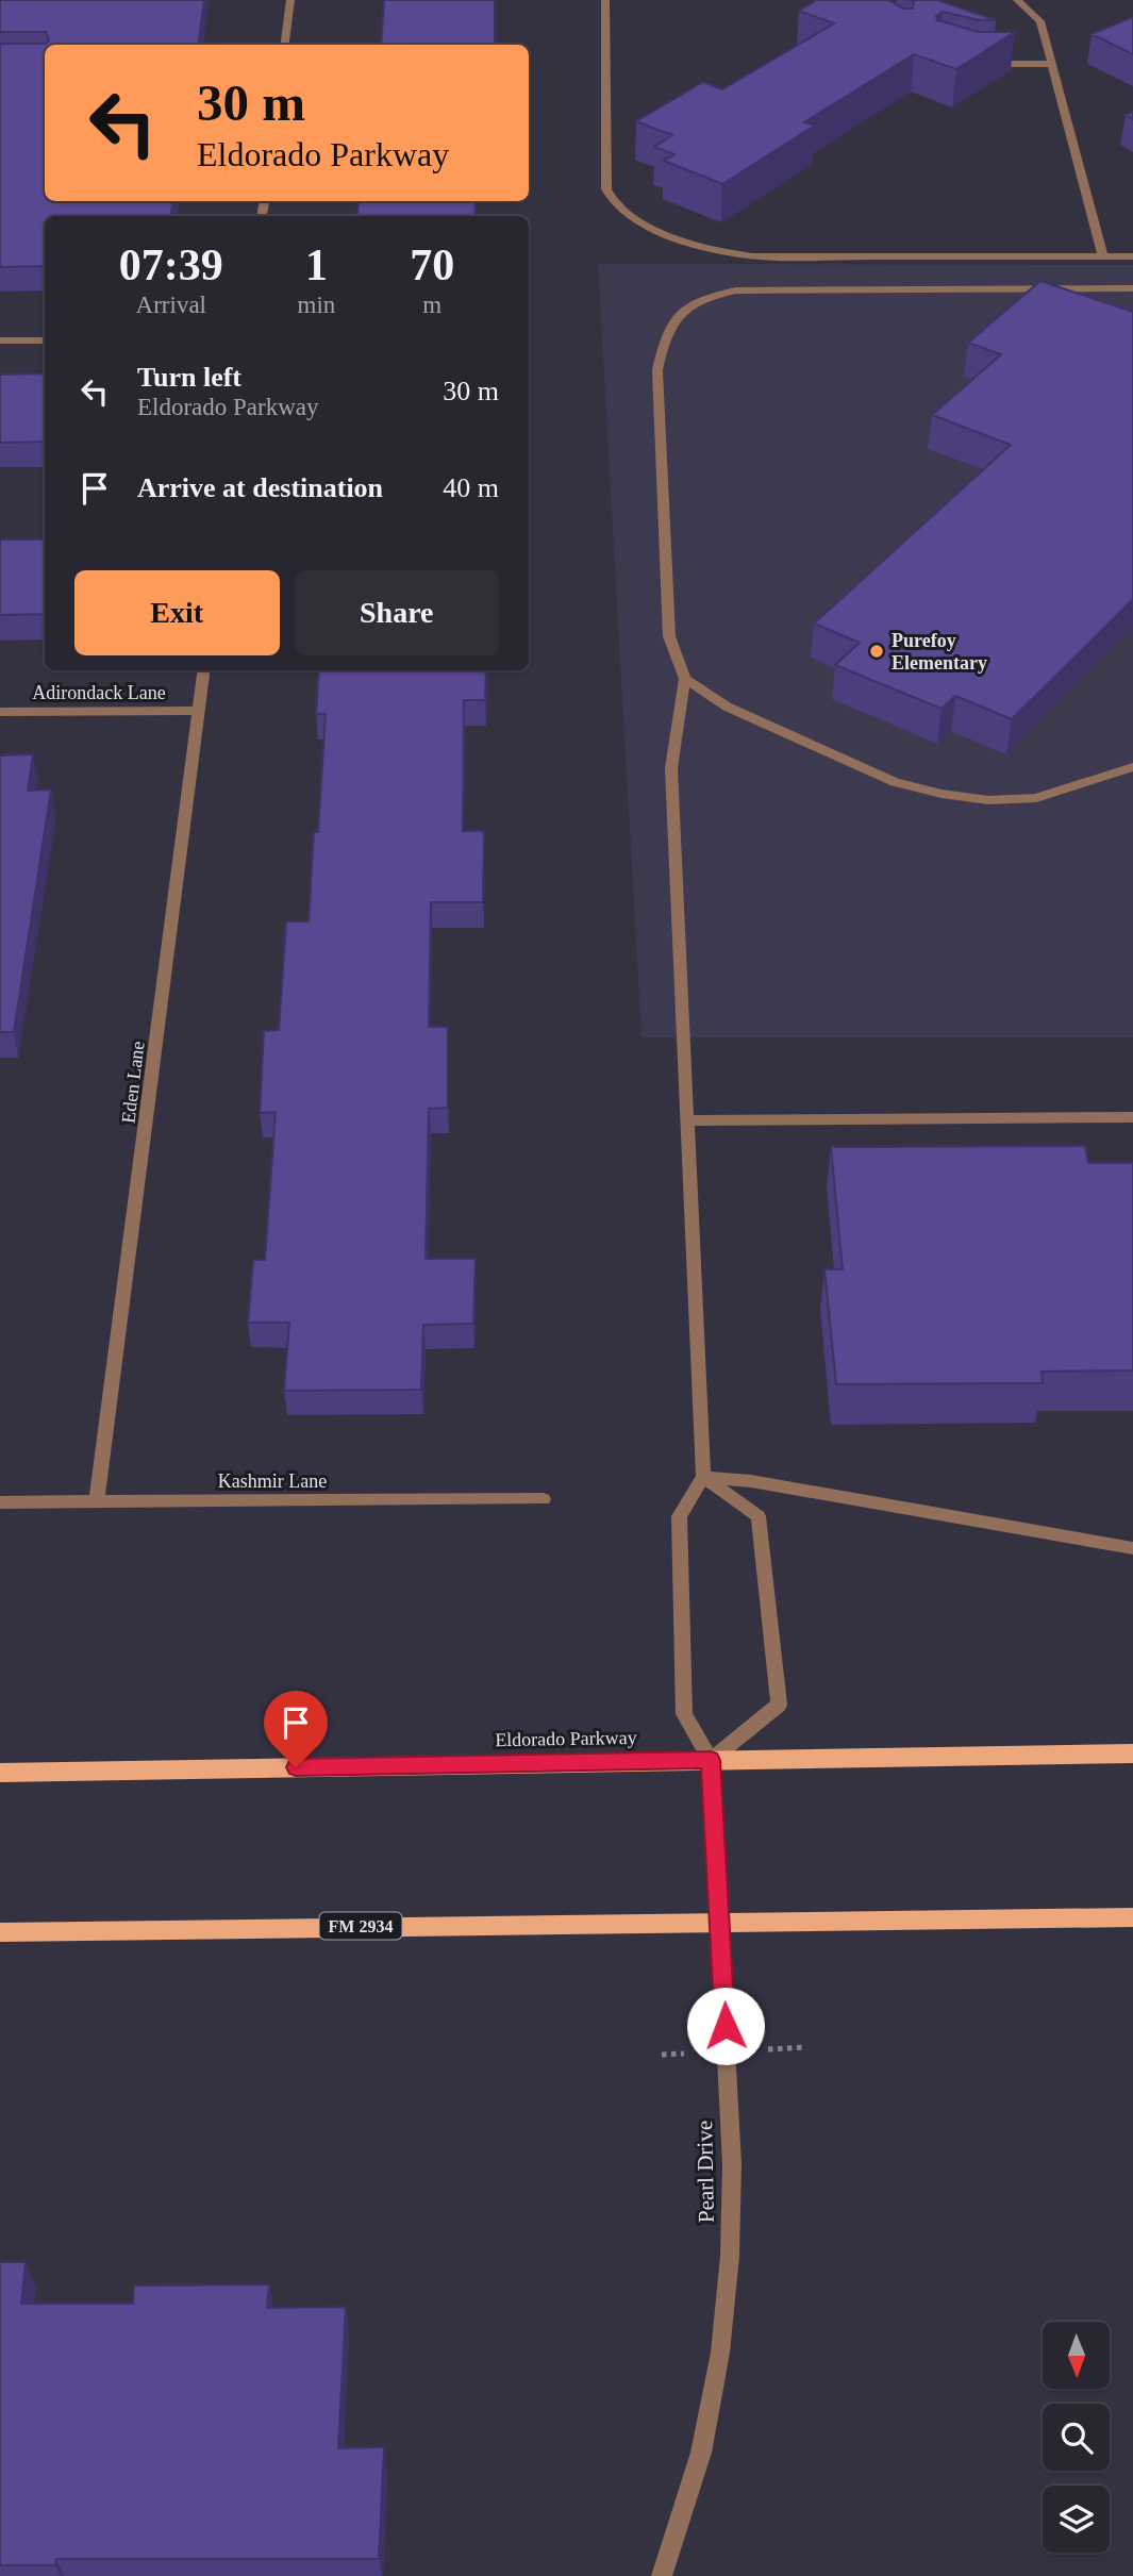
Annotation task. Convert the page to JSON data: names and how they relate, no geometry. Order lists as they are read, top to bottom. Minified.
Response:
{"streets":{"main road":["Eldorado Parkway","FM 2934"],"street":["Adirondack Lane","Eden Lane","Kashmir Lane","Pearl Drive"]},"crossings":[["Adirondack Lane","Eden Lane"],["Eden Lane","Kashmir Lane"],["Eldorado Parkway","Pearl Drive"],["FM 2934","Pearl Drive"]],"places":["Purefoy Elementary"],"north":"bottom","page":{"turn":["30 m","Eldorado Parkway"],"eta":["07:39","Arrival","1","min","70","m"],"list":[{"name":"Turn left","note":"Eldorado Parkway","value":"30 m"},{"name":"Arrive at destination","value":"40 m"}],"buttons":["Exit","Share"]}}
